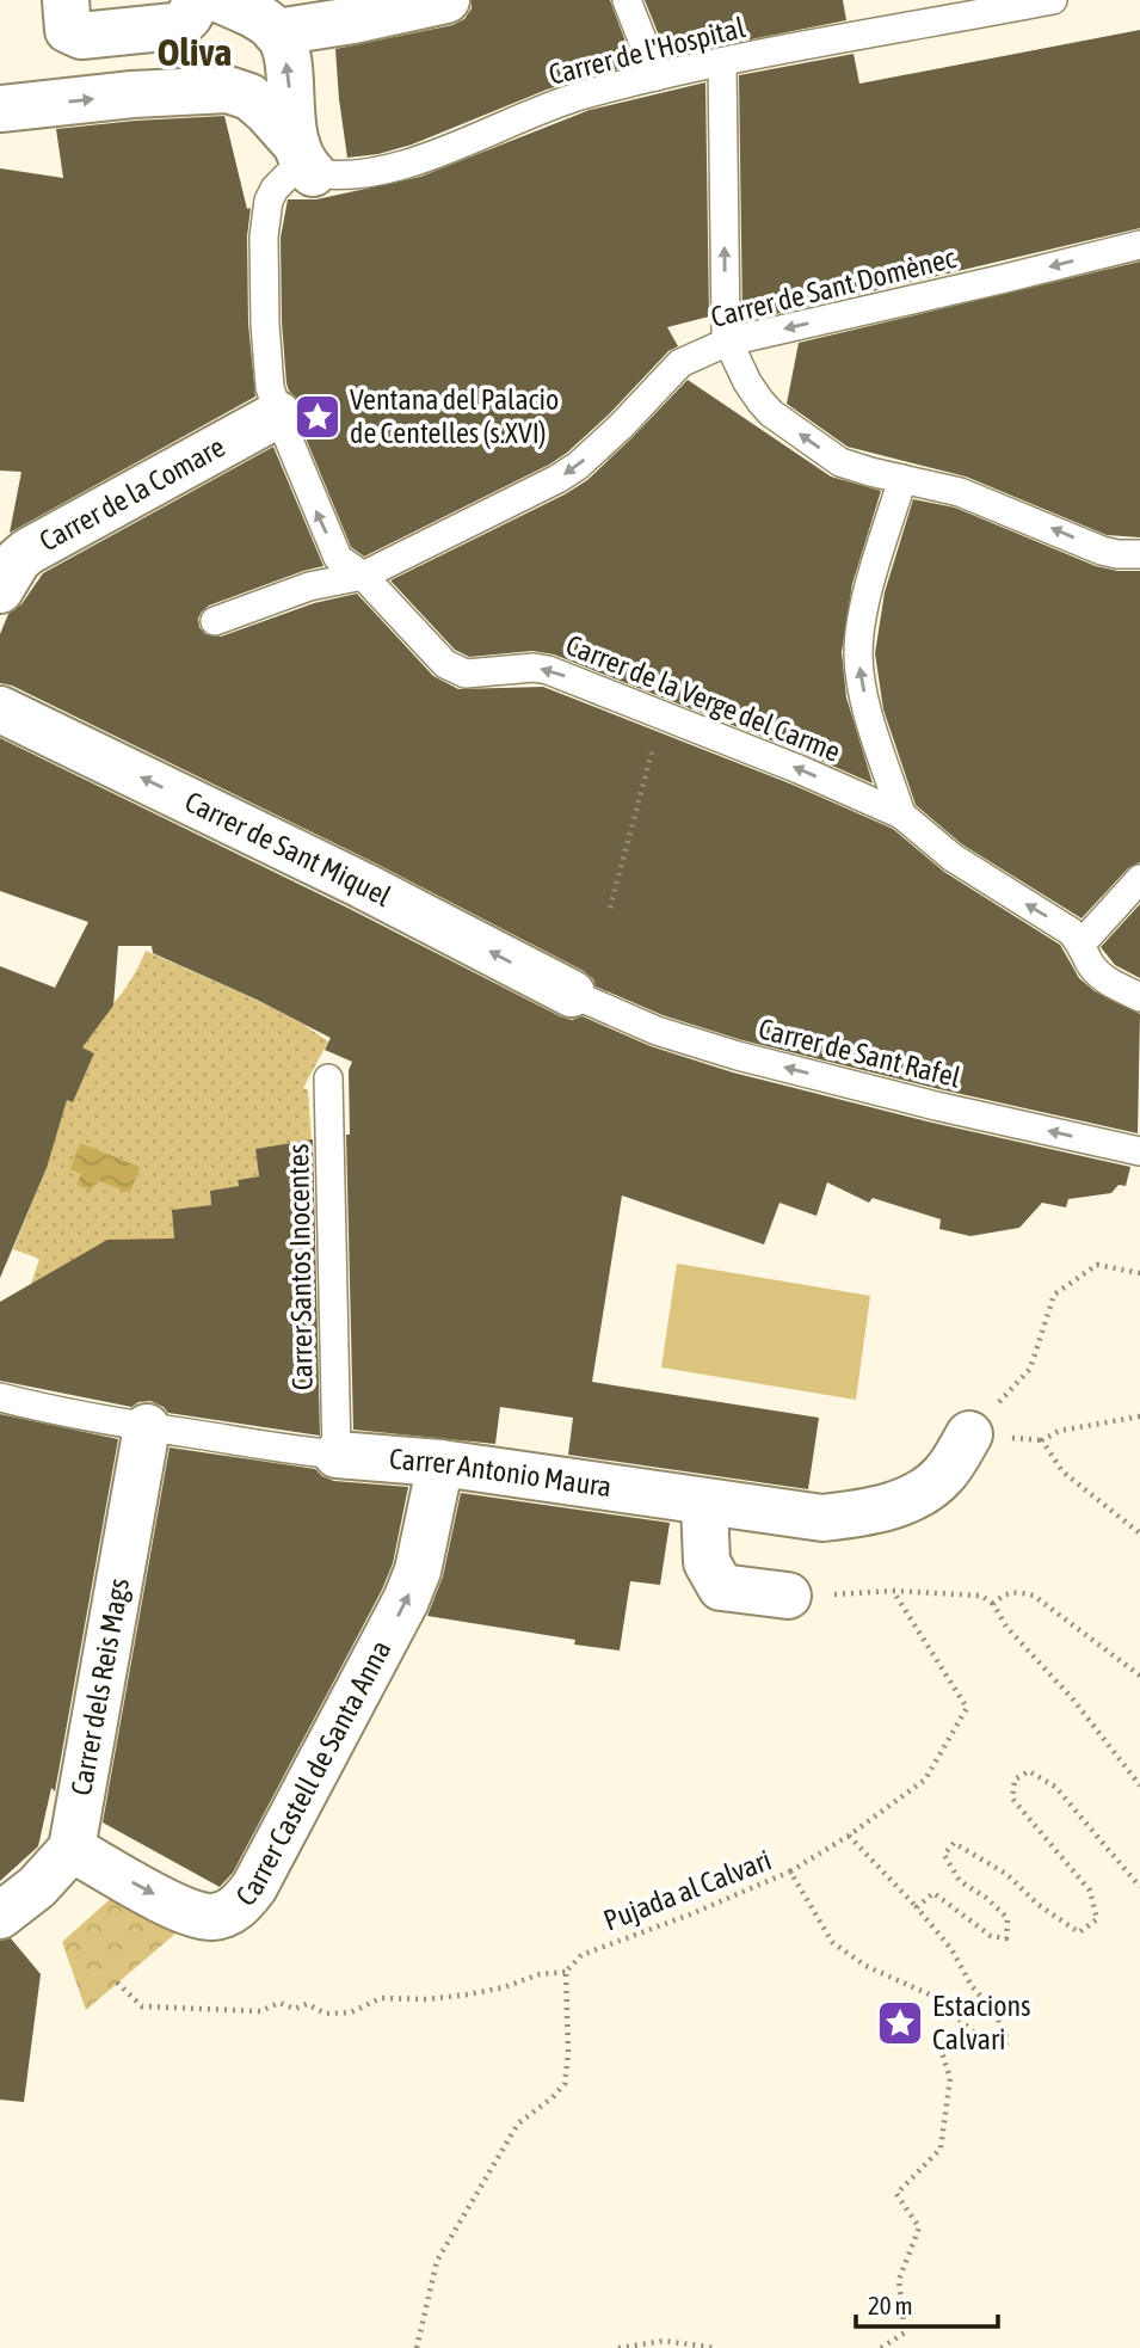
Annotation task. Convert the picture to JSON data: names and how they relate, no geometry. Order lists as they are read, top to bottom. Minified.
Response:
{"streets":{"street":["Carrer de la Comare","Carrer de Sant Miquel","Carrer Antonio Maura","Carrer dels Reis Mags","Carrer Castell de Santa Anna"],"lane":["Carrer de l'Hospital","Carrer de Sant Domènec","Carrer de la Verge del Carme","Carrer de Sant Rafel","Carrer Santos Inocentes"],"path":["Pujada al Calvari"]},"crossings":[["Carrer de l'Hospital","Carrer de la Verge del Carme"],["Carrer de Sant Domènec","Carrer de la Verge del Carme"],["Carrer de la Comare","Carrer de la Verge del Carme"],["Carrer de Sant Miquel","Carrer de Sant Rafel"],["Carrer Santos Inocentes","Carrer Antonio Maura"],["Carrer Antonio Maura","Carrer dels Reis Mags"],["Carrer Antonio Maura","Carrer Castell de Santa Anna"],["Carrer dels Reis Mags","Carrer Castell de Santa Anna"]],"one_way":["Carrer de Sant Domènec","Carrer de la Verge del Carme","Carrer de Sant Miquel","Carrer de Sant Rafel"],"districts":["Oliva"],"places":{"place":["Ventana del Palacio de Centelles (s.XVI)","Estacions Calvari"]},"scale_bar":"20 m"}
